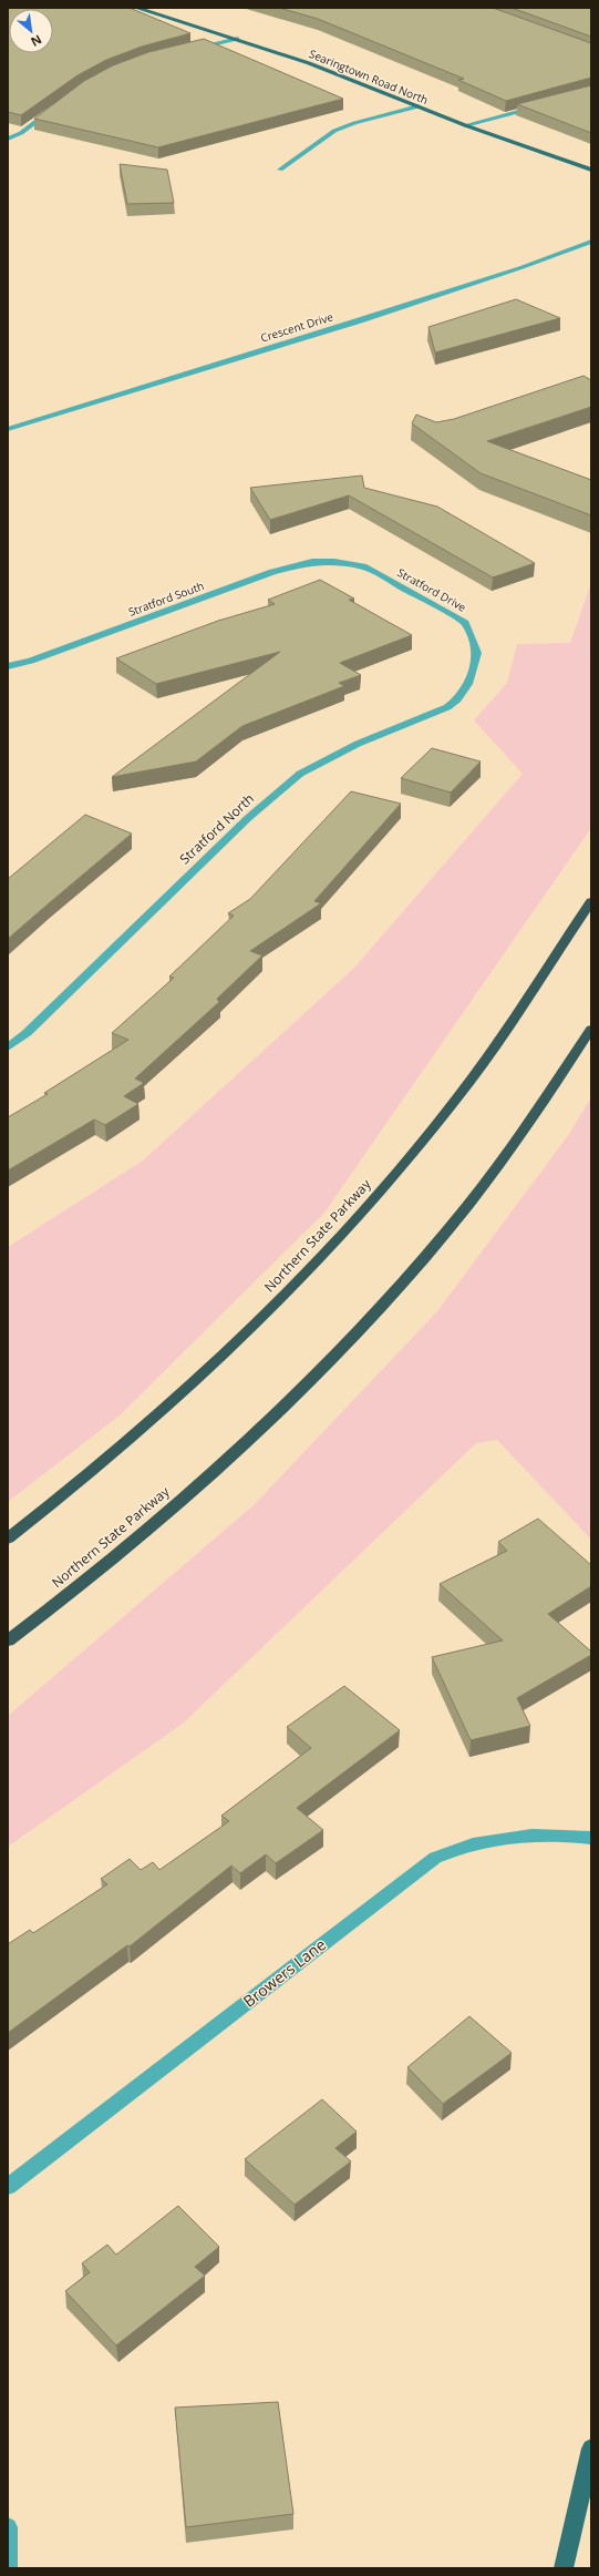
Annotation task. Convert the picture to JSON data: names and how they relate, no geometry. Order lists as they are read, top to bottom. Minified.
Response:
{"streets":{"highway":["Northern State Parkway"],"main road":["Searingtown Road North"],"street":["Crescent Drive","Stratford Drive","Stratford South","Stratford North","Browers Lane"]},"crossings":[["Stratford Drive","Stratford South"],["Stratford Drive","Stratford North"]],"north":"bottom right"}
